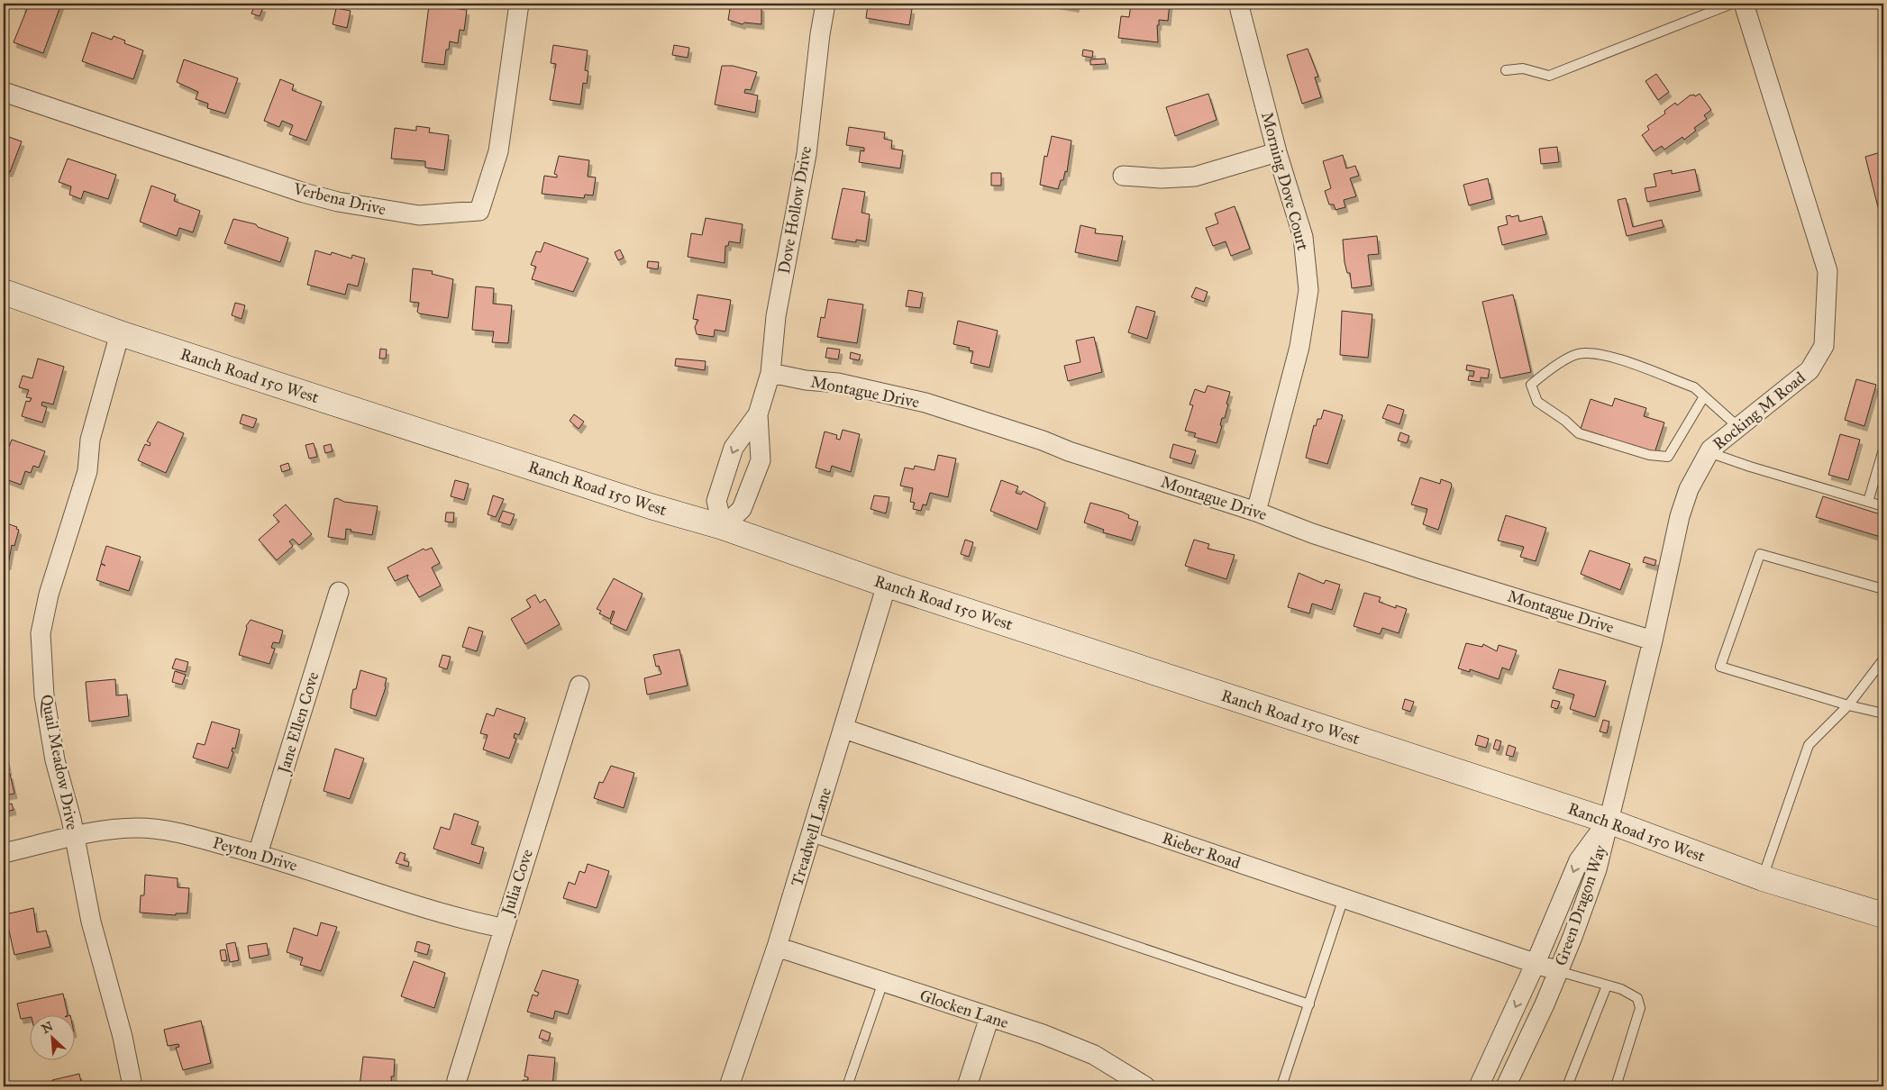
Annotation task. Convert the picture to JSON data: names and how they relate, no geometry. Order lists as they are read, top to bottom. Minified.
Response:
{"streets":{"main road":["Ranch Road 150 West"],"street":["Morning Dove Court","Verbena Drive","Dove Hollow Drive","Montague Drive","Rocking M Road","Jane Ellen Cove","Quail Meadow Drive","Treadwell Lane","Rieber Road","Peyton Drive","Julia Cove","Green Dragon Way","Glocken Lane"]},"crossings":[["Morning Dove Court","Montague Drive"],["Dove Hollow Drive","Ranch Road 150 West"],["Dove Hollow Drive","Montague Drive"],["Ranch Road 150 West","Rocking M Road"],["Ranch Road 150 West","Quail Meadow Drive"],["Ranch Road 150 West","Treadwell Lane"],["Ranch Road 150 West","Green Dragon Way"],["Montague Drive","Rocking M Road"],["Rocking M Road","Green Dragon Way"],["Jane Ellen Cove","Peyton Drive"],["Quail Meadow Drive","Peyton Drive"],["Treadwell Lane","Rieber Road"],["Treadwell Lane","Glocken Lane"],["Rieber Road","Green Dragon Way"],["Peyton Drive","Julia Cove"]],"north":"top left"}
